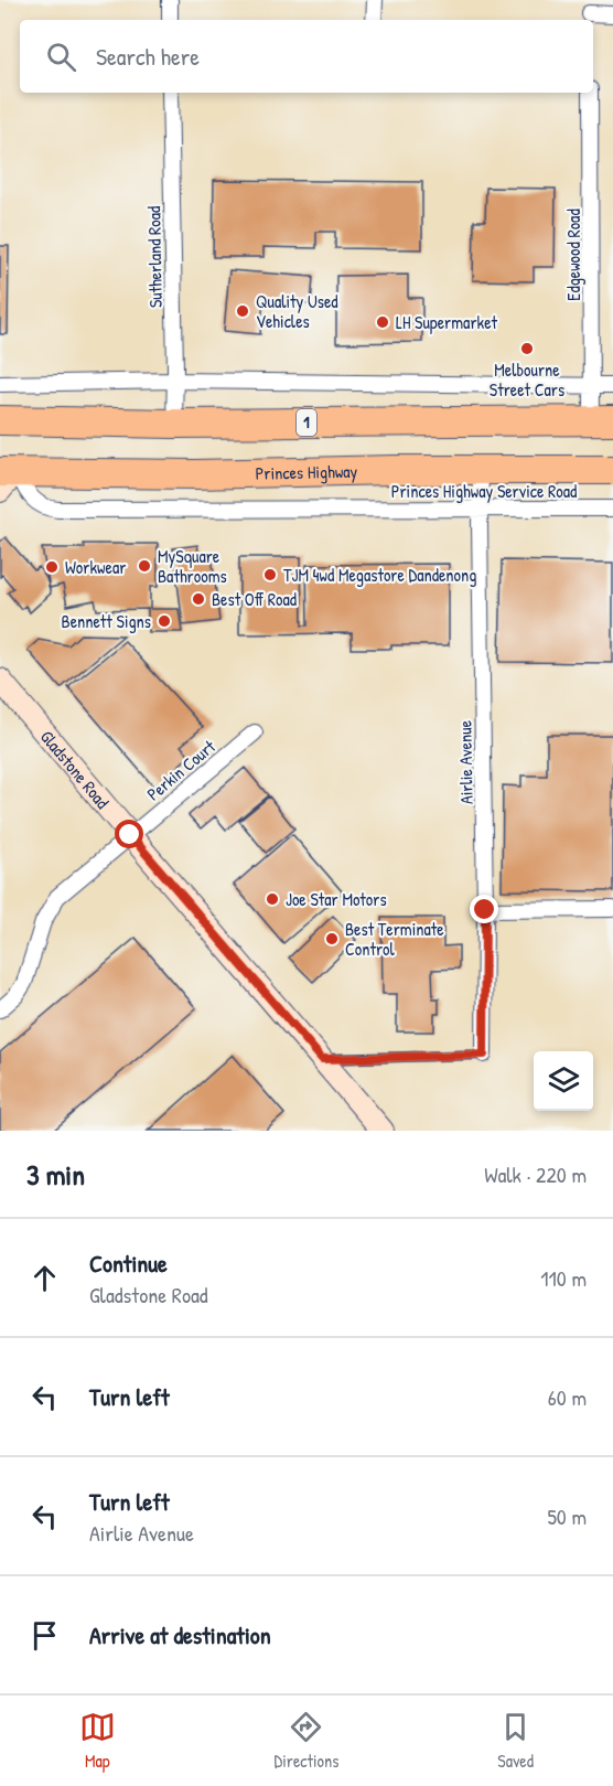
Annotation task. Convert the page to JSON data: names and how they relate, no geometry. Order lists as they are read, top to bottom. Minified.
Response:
{"streets":{"highway":["1","Princes Highway"],"main road":["Gladstone Road"],"street":["Edgewood Road","Sutherland Road","Princes Highway Service Road","Airlie Avenue","Perkin Court"]},"crossings":[["Edgewood Road","1"],["Sutherland Road","1"],["Princes Highway","Princes Highway Service Road"],["Princes Highway","Airlie Avenue"],["Princes Highway Service Road","Airlie Avenue"],["Gladstone Road","Perkin Court"]],"places":["Quality Used Vehicles","LH Supermarket","Melbourne Street Cars","MySquare Bathrooms","Workwear","TJM 4wd Megastore Dandenong","Best Off Road","Bennett Signs","Joe Star Motors","Best Terminate Control"],"page":{"search":"Search here","heading":["3 min","Walk · 220 m"],"list":[["Continue","Gladstone Road","110 m"],["Turn left","60 m"],["Turn left","Airlie Avenue","50 m"],"Arrive at destination"],"nav":["Map","Directions","Saved"]}}
